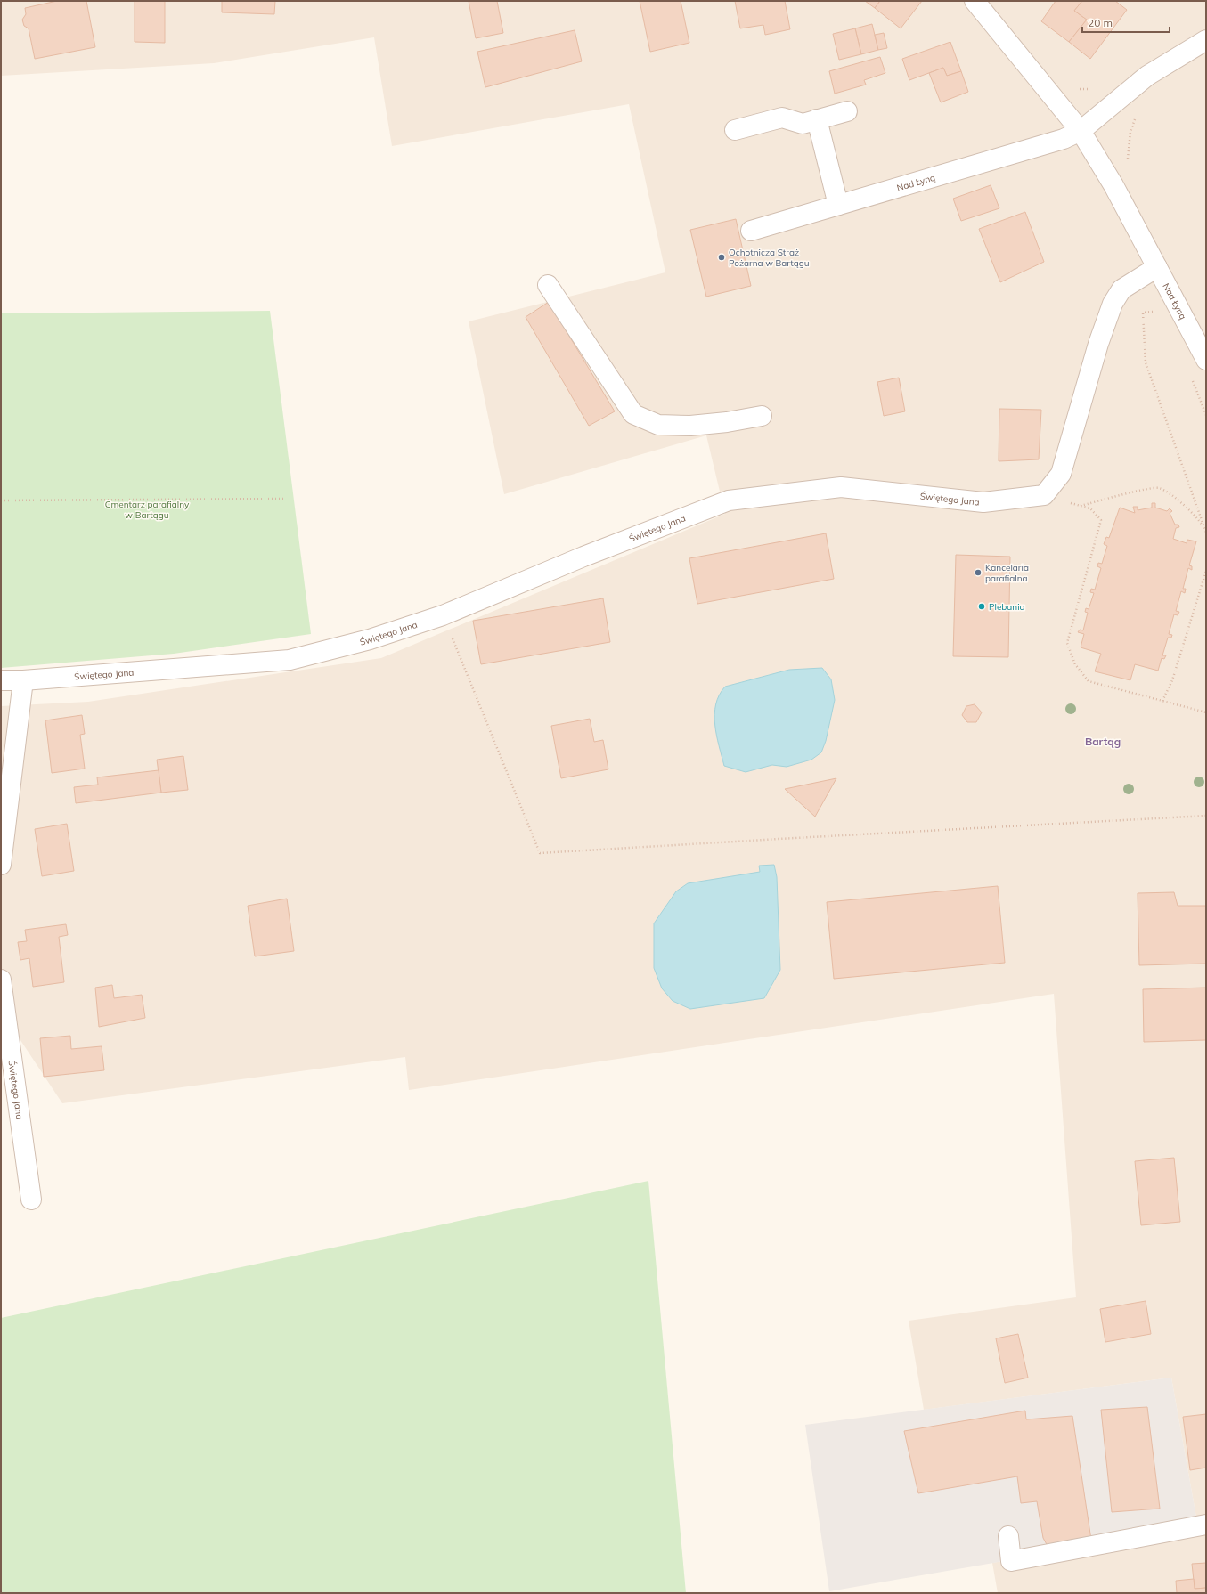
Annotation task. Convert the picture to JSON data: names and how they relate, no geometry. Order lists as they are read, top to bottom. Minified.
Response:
{"streets":{"street":["Nad Łyną","Świętego Jana"]},"districts":["Bartąg"],"parks":["Cmentarz parafialny w Bartągu"],"places":["Ochotnicza Straż Pożarna w Bartągu","Kancelaria parafialna","Plebania"],"scale_bar":"20 m"}
